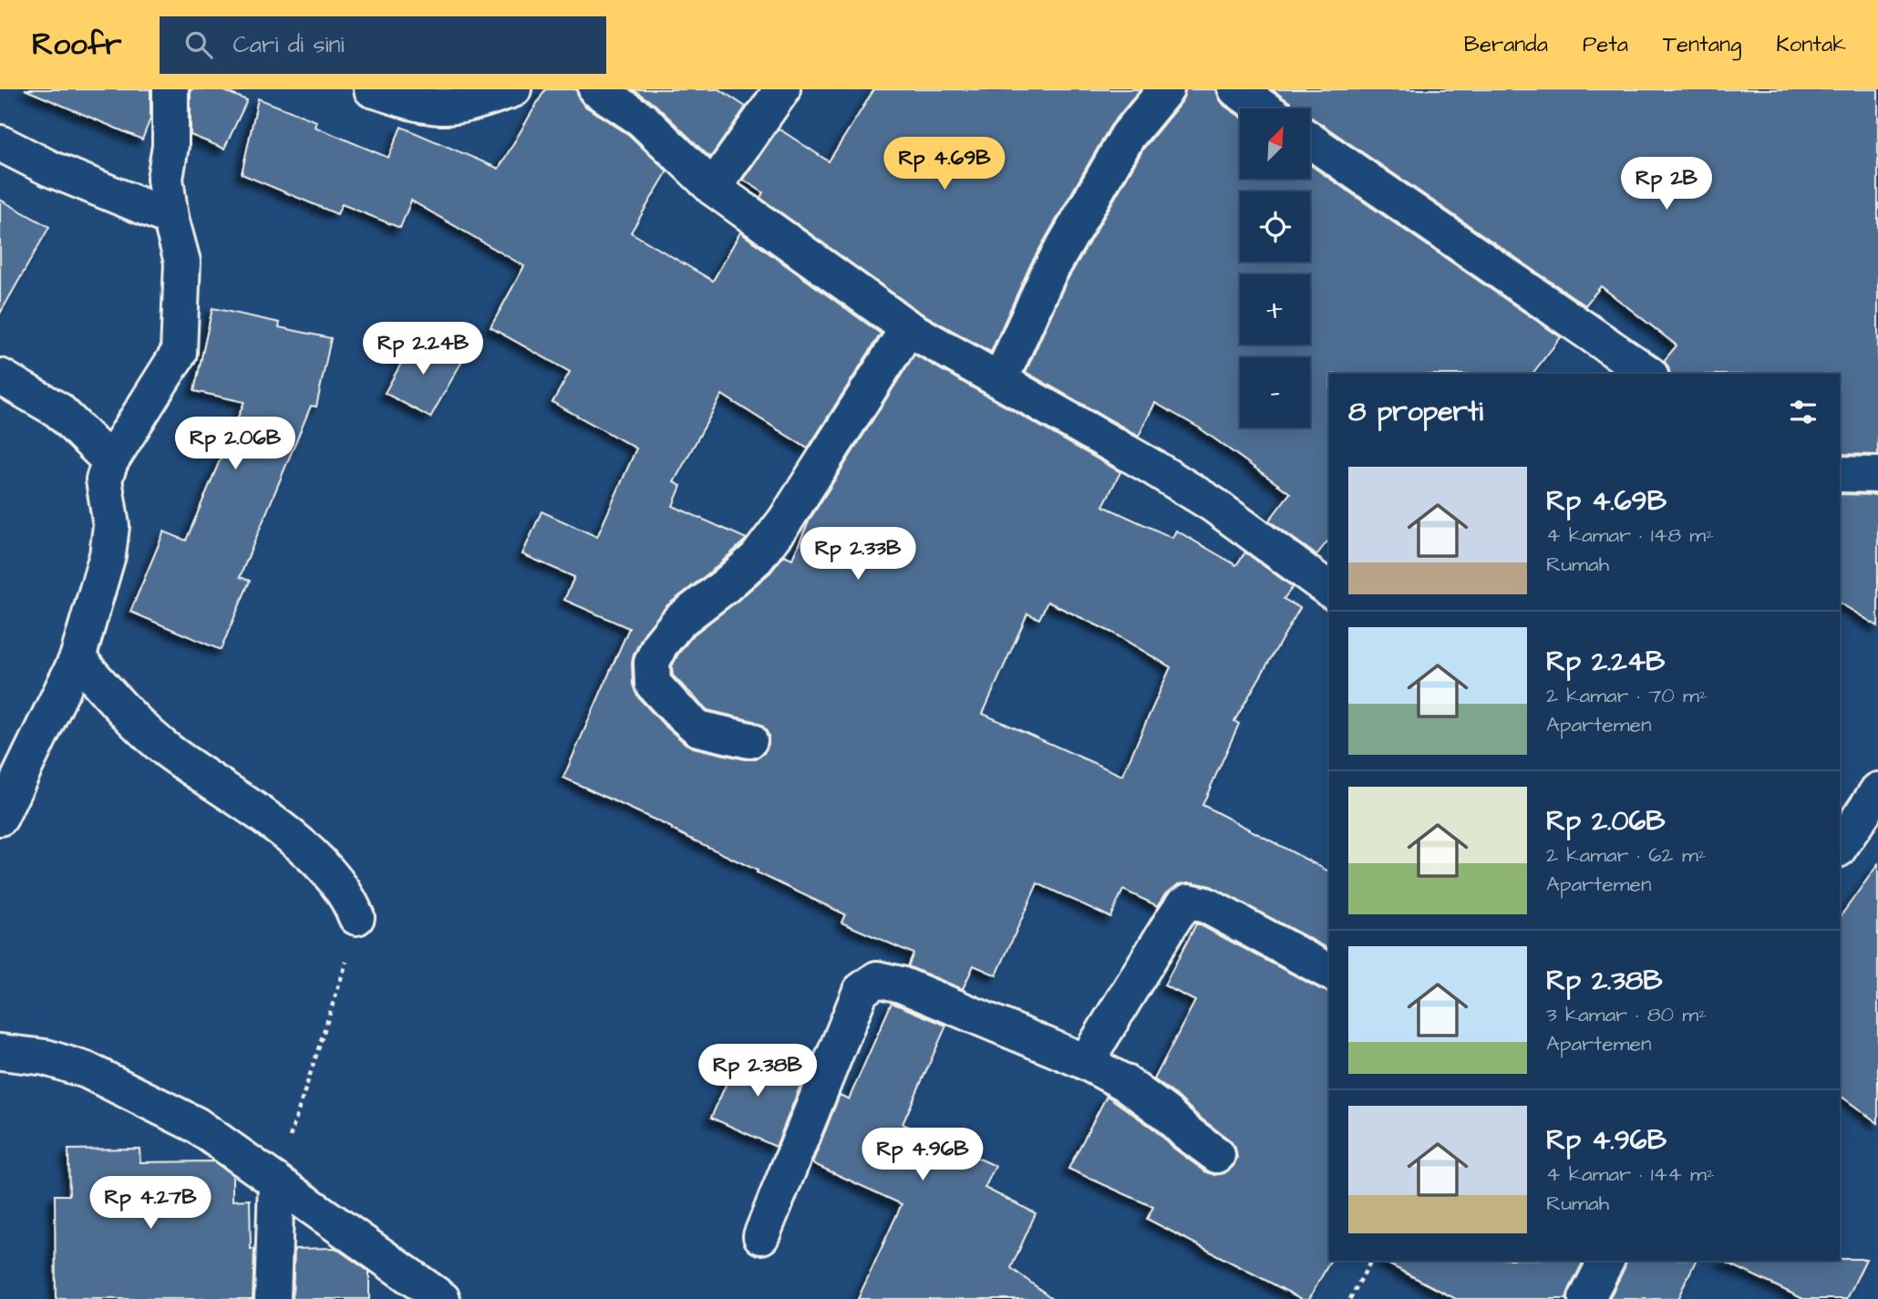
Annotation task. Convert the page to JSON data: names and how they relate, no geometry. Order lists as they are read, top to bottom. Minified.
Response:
{"north":"top right","page":{"header":"Roofr","search":"Cari di sini","nav":["Beranda","Peta","Tentang","Kontak"],"map_buttons":["+","−"],"price":["Rp 4.69B","Rp 2B","Rp 2.24B","Rp 2.06B","Rp 2.33B","Rp 2.38B","Rp 4.96B","Rp 4.27B"],"heading":"8 properti","list":[{"name":"Rp 4.69B","note":"4 kamar · 148 m² · Rumah"},{"name":"Rp 2.24B","note":"2 kamar · 70 m² · Apartemen"},{"name":"Rp 2.06B","note":"2 kamar · 62 m² · Apartemen"},{"name":"Rp 2.38B","note":"3 kamar · 80 m² · Apartemen"},{"name":"Rp 4.96B","note":"4 kamar · 144 m² · Rumah"}]}}
